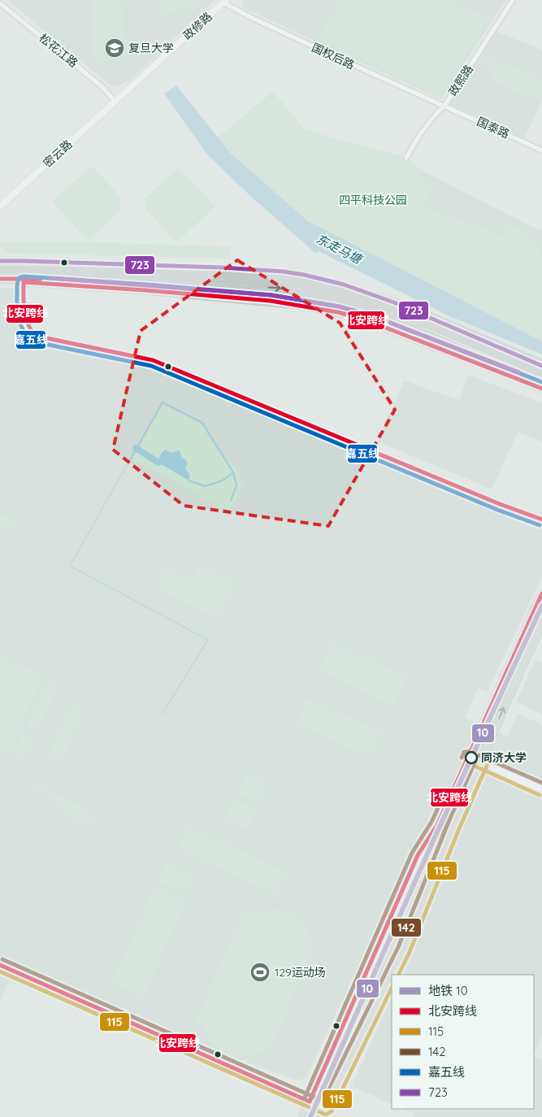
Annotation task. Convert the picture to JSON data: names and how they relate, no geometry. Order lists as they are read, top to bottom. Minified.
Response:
{"streets":{"street":["政修路","松花江路","国权后路","政熙路","国泰路","密云路"]},"crossings":[["政修路","松花江路"],["政修路","国权后路"],["政修路","密云路"],["松花江路","密云路"],["国权后路","政熙路"],["国权后路","国泰路"],["政熙路","国泰路"]],"water":["东走马塘"],"parks":["四平科技公园"],"places":{"school or university":["复旦大学"],"other":["同济大学"],"sports":["129运动场"]},"lines":["transit line 723","transit line 嘉五线","transit line 北安跨线","metro line 10","transit line 142","transit line 115"],"legend":["地铁 10","北安跨线","115","142","嘉五线","723"]}
